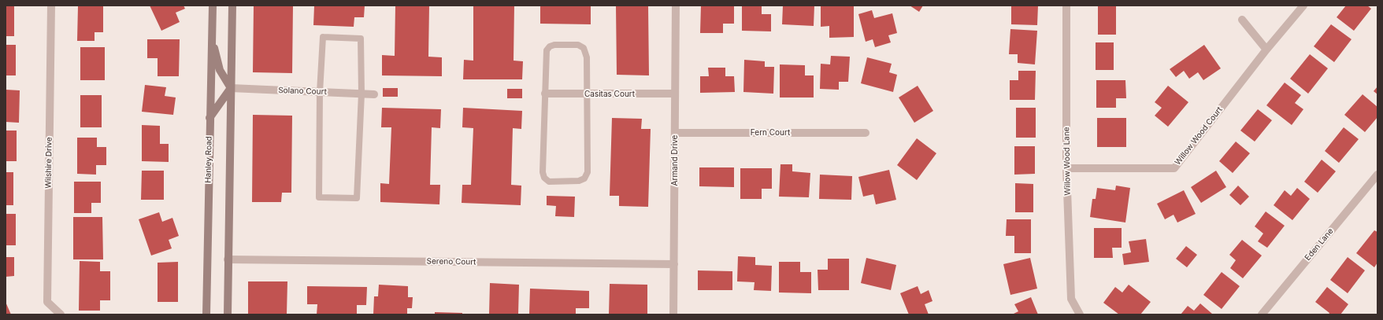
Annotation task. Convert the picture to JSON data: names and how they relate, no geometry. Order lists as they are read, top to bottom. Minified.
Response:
{"streets":{"main road":["Hanley Road"],"street":["Solano Court","Casitas Court","Fern Court","Willow Wood Court","Armand Drive","Willow Wood Lane","Wilshire Drive","Eden Lane","Sereno Court"]},"crossings":[["Casitas Court","Armand Drive"],["Fern Court","Armand Drive"],["Willow Wood Court","Willow Wood Lane"],["Armand Drive","Sereno Court"]]}
